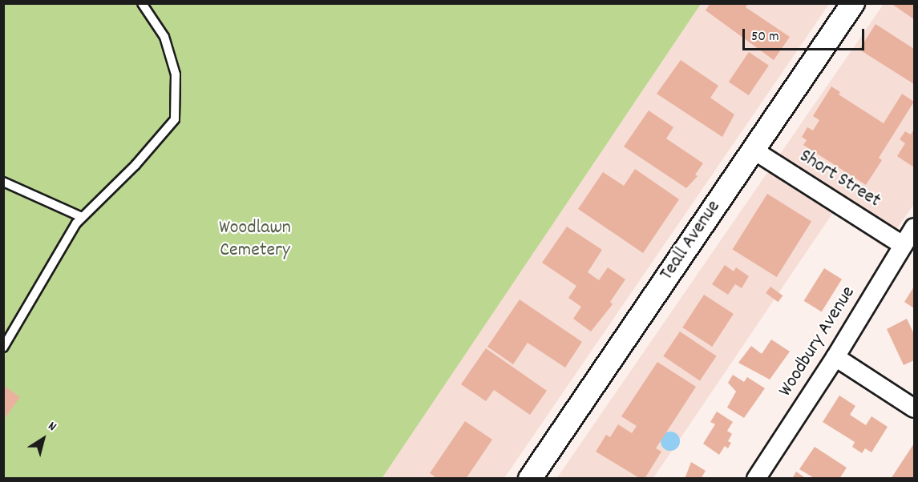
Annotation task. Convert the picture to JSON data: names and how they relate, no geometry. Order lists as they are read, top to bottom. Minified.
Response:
{"streets":{"street":["Short Street","Teall Avenue","Woodbury Avenue"]},"crossings":[["Short Street","Teall Avenue"],["Short Street","Woodbury Avenue"]],"parks":["Woodlawn Cemetery"],"scale_bar":"50 m","north":"top right"}
